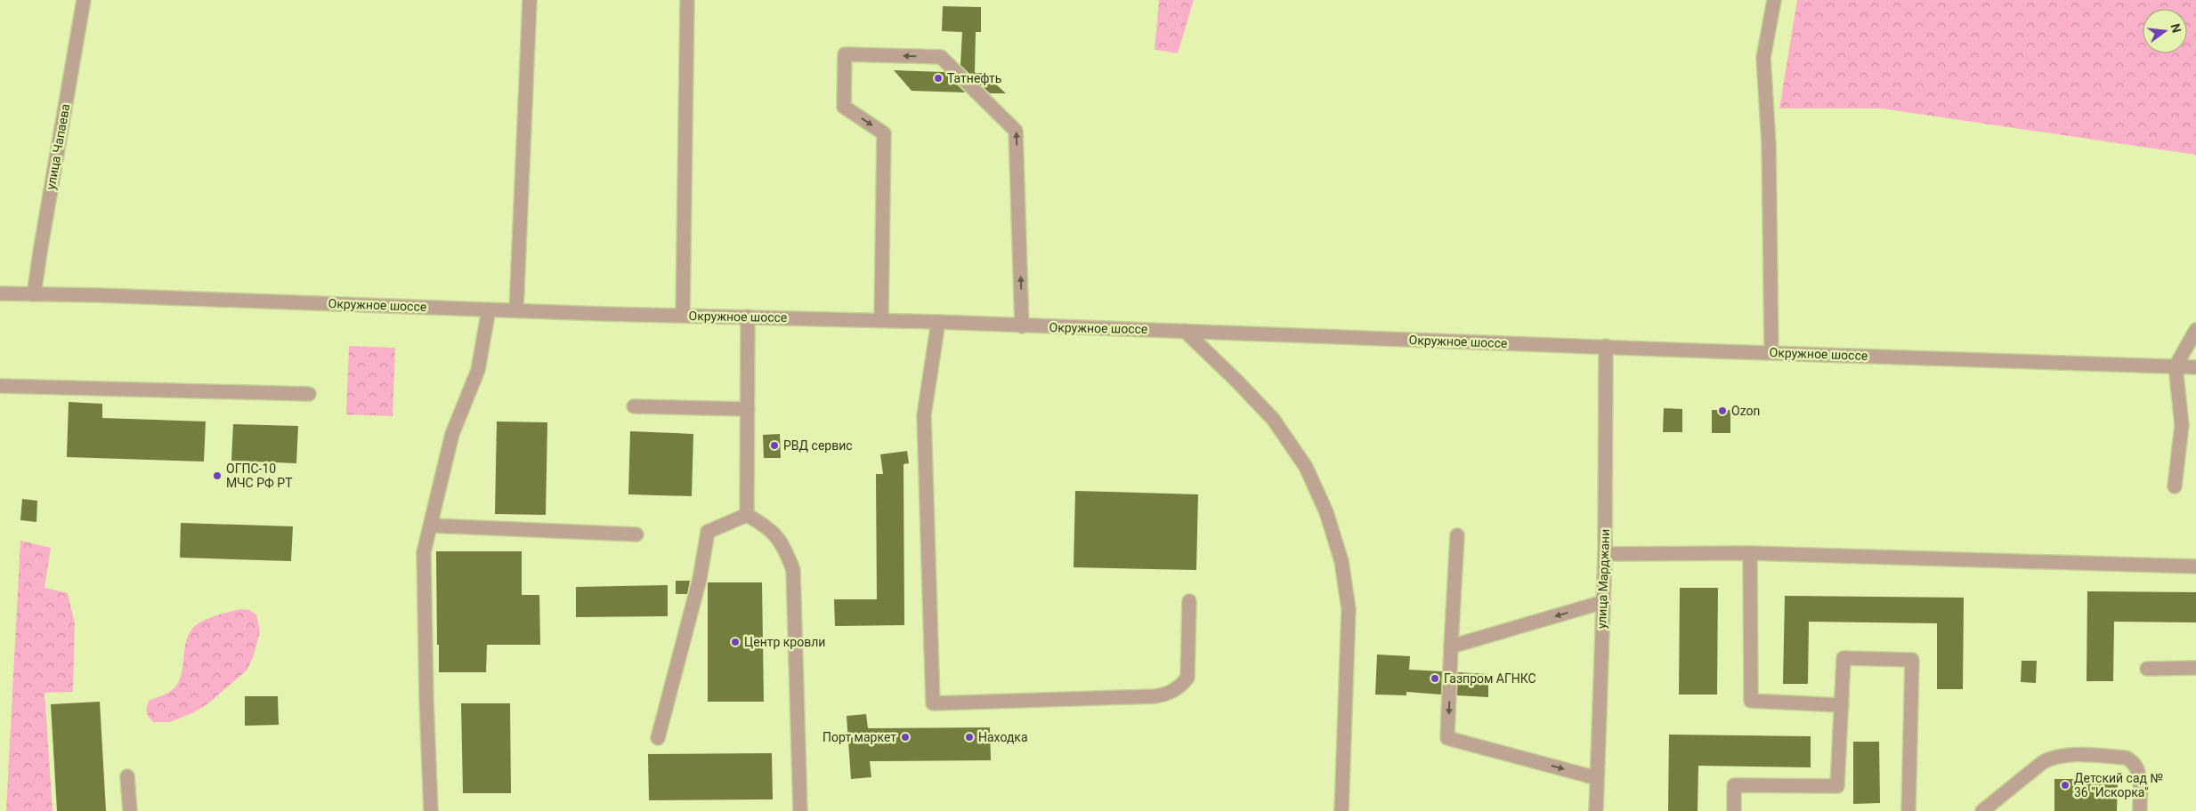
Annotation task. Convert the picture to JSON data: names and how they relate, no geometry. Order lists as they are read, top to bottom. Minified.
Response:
{"streets":{"street":["улица Чапаева","Окружное шоссе","улица Марджани"]},"crossings":[["улица Чапаева","Окружное шоссе"],["Окружное шоссе","улица Марджани"]],"places":["Татнефть","Ozon","РВД сервис","ОГПС-10 МЧС РФ РТ","Центр кровли","Газпром АГНКС","Порт маркет","Находка","Детский сад № 36 \"Искорка\""],"north":"right"}
